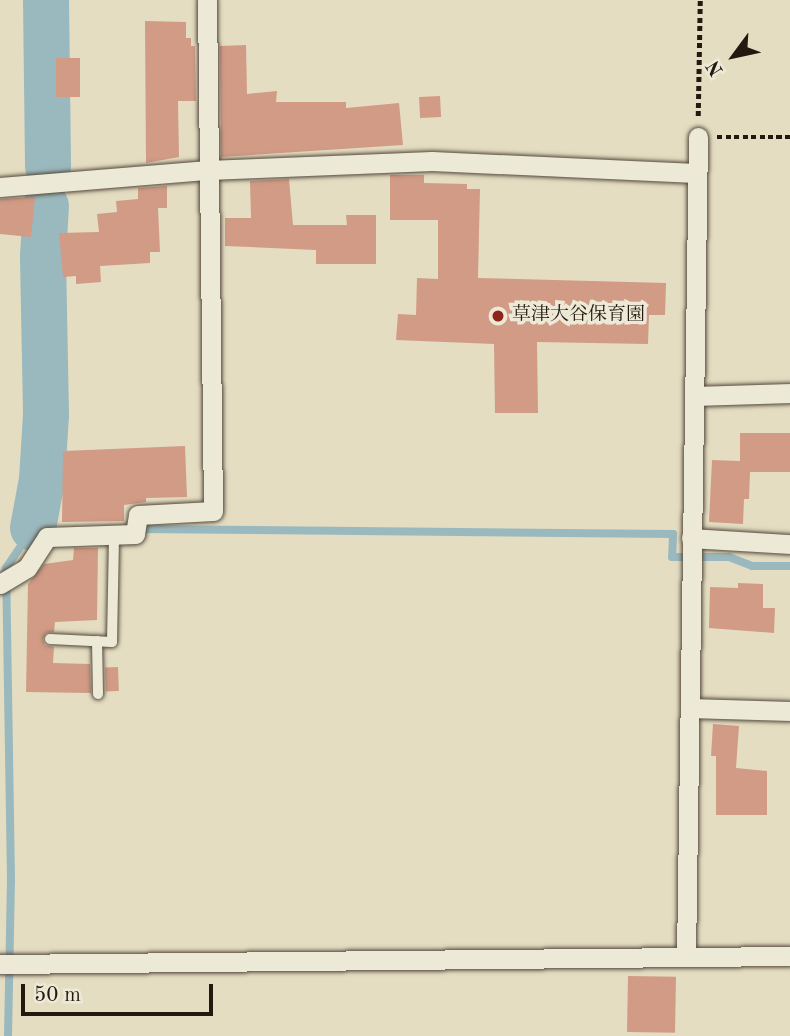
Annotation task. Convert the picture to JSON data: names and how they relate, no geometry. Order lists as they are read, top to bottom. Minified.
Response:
{"places":["草津大谷保育園"],"scale_bar":"50 m","north":"bottom left"}
